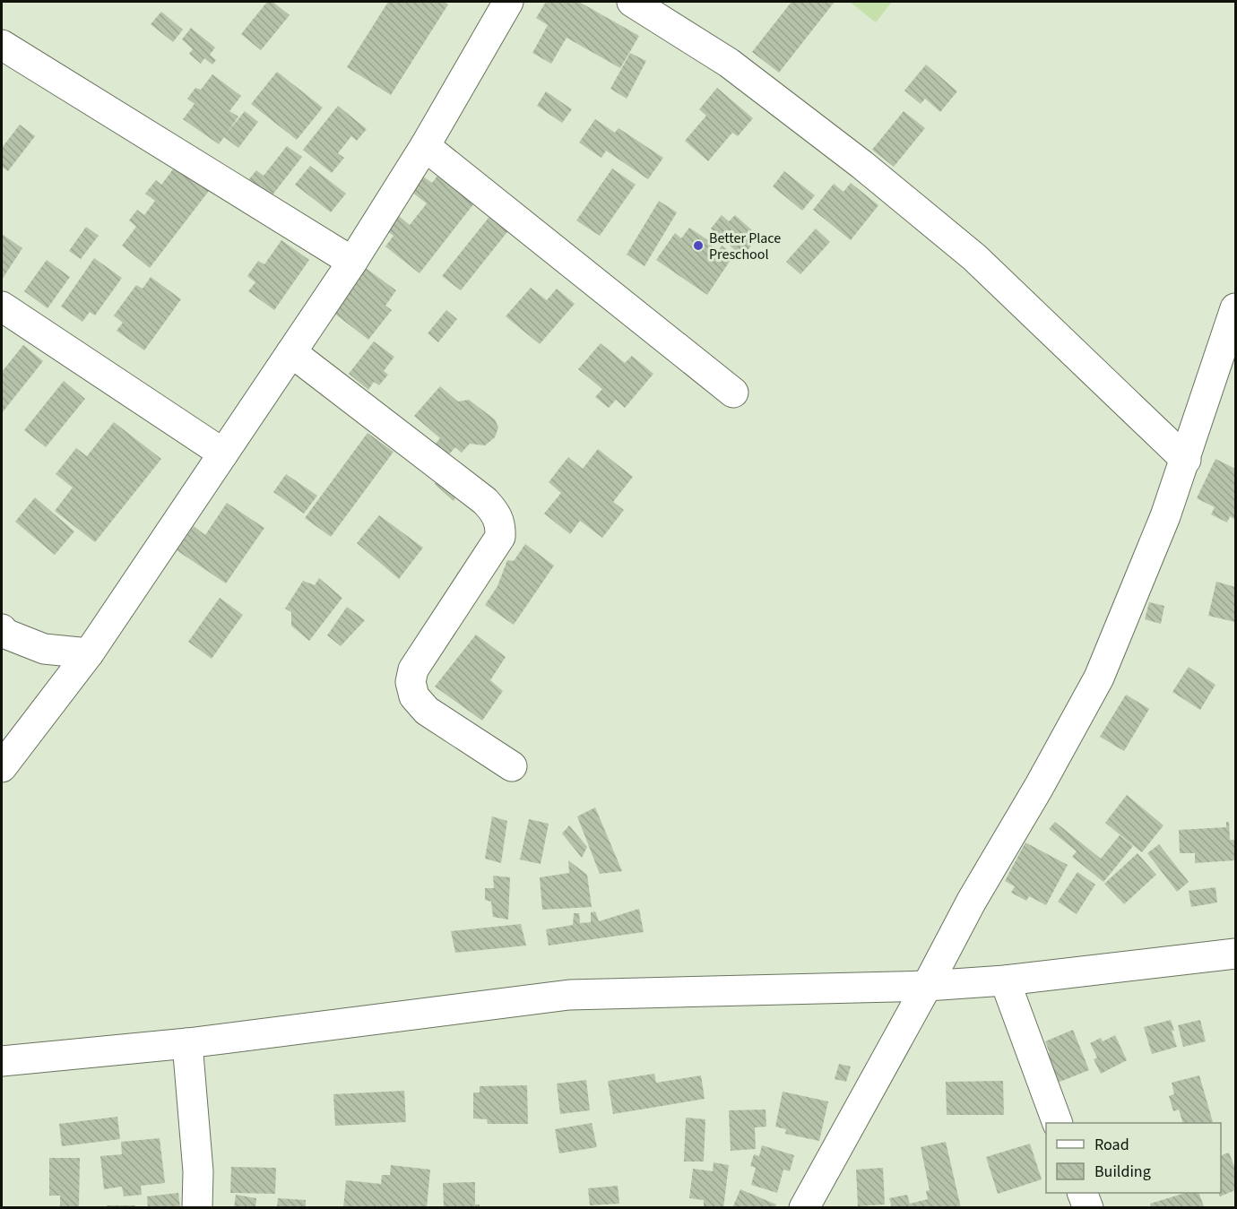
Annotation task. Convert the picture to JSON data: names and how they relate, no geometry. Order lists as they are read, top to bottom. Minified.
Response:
{"places":["Better Place Preschool"],"legend":["Road","Building"]}
